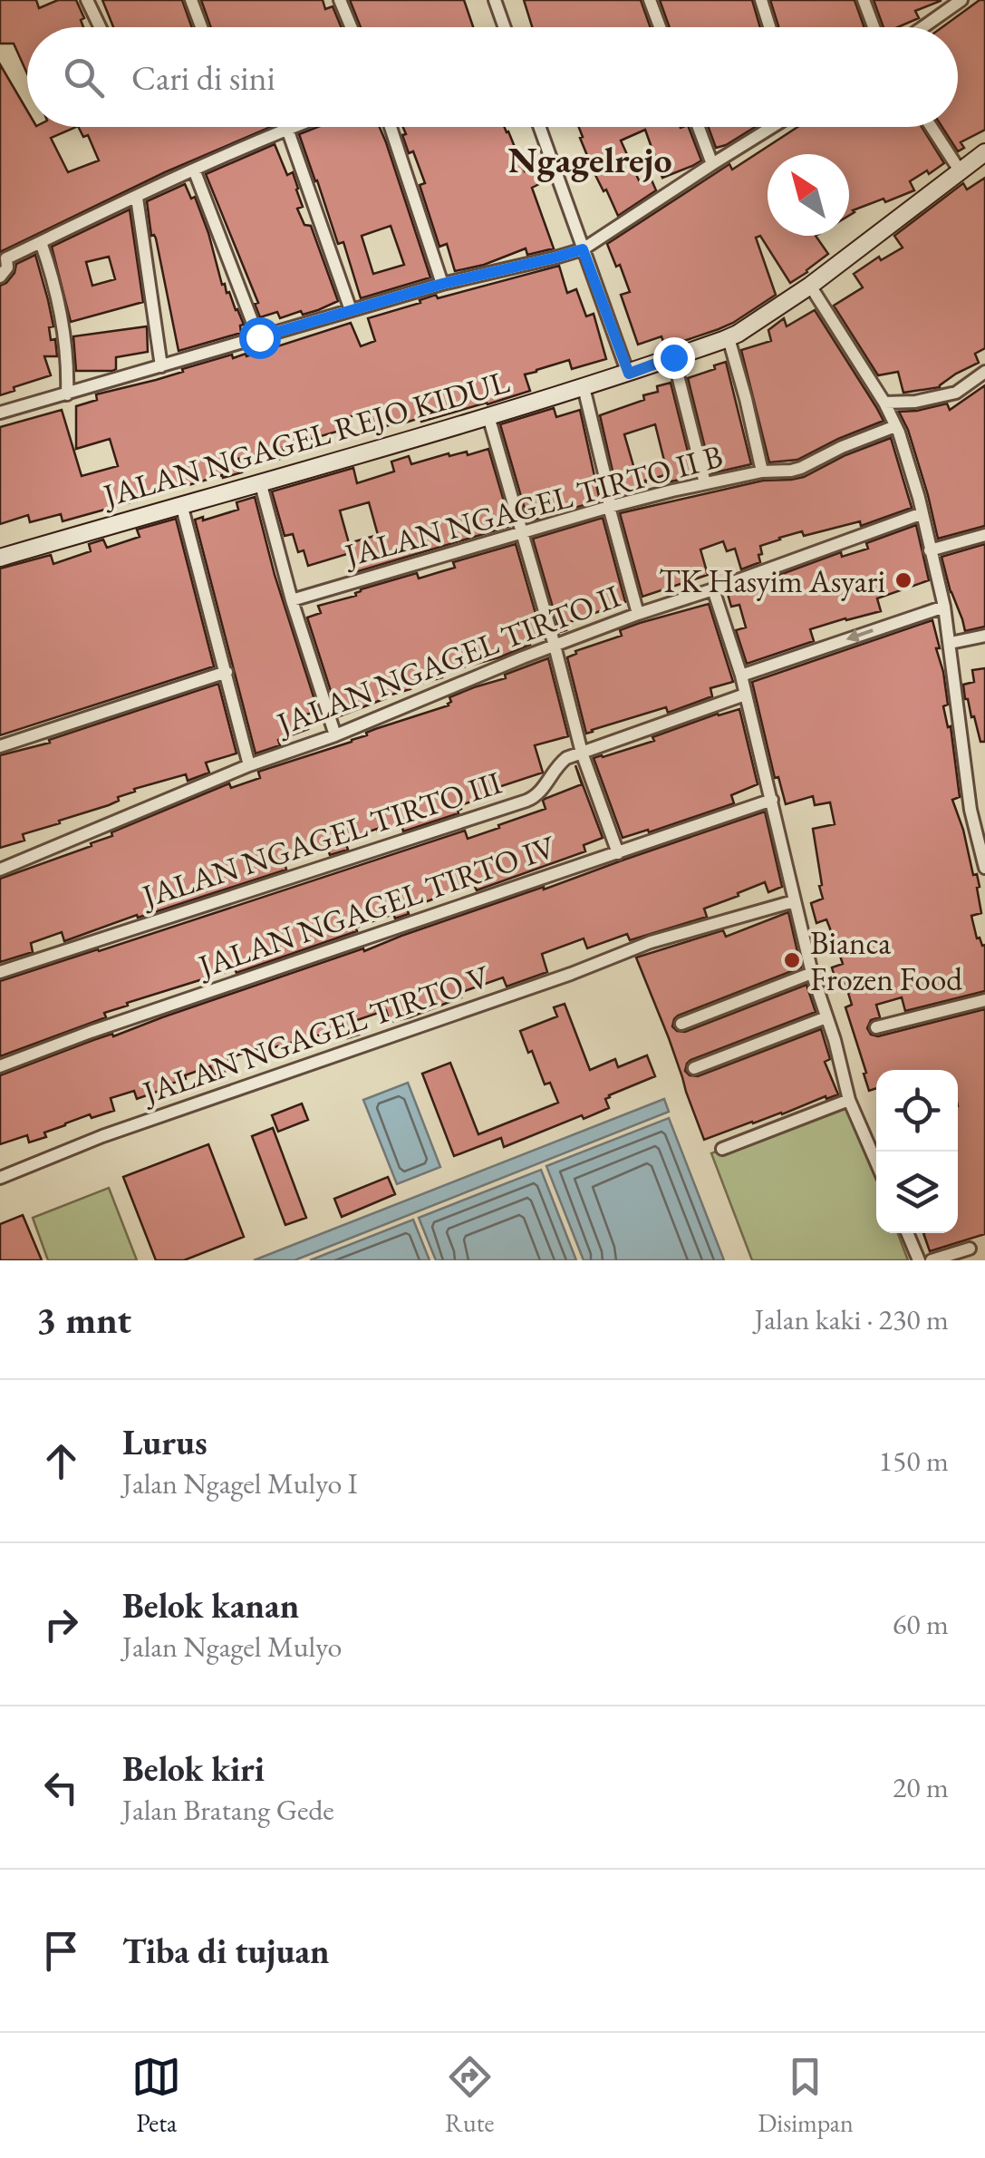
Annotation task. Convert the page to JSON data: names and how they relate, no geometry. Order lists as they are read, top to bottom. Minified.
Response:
{"streets":{"main road":["JALAN NGAGEL REJO KIDUL"],"street":["JALAN NGAGEL TIRTO II B","JALAN NGAGEL TIRTO II","JALAN NGAGEL TIRTO III","JALAN NGAGEL TIRTO IV","JALAN NGAGEL TIRTO V"]},"crossings":[["JALAN NGAGEL REJO KIDUL","JALAN NGAGEL TIRTO II B"]],"districts":["Ngagelrejo"],"places":["TK Hasyim Asyari","Bianca Frozen Food"],"north":"top left","page":{"search":"Cari di sini","heading":["3 mnt","Jalan kaki · 230 m"],"list":[["Lurus","Jalan Ngagel Mulyo I","150 m"],["Belok kanan","Jalan Ngagel Mulyo","60 m"],["Belok kiri","Jalan Bratang Gede","20 m"],"Tiba di tujuan"],"nav":["Peta","Rute","Disimpan"]}}
